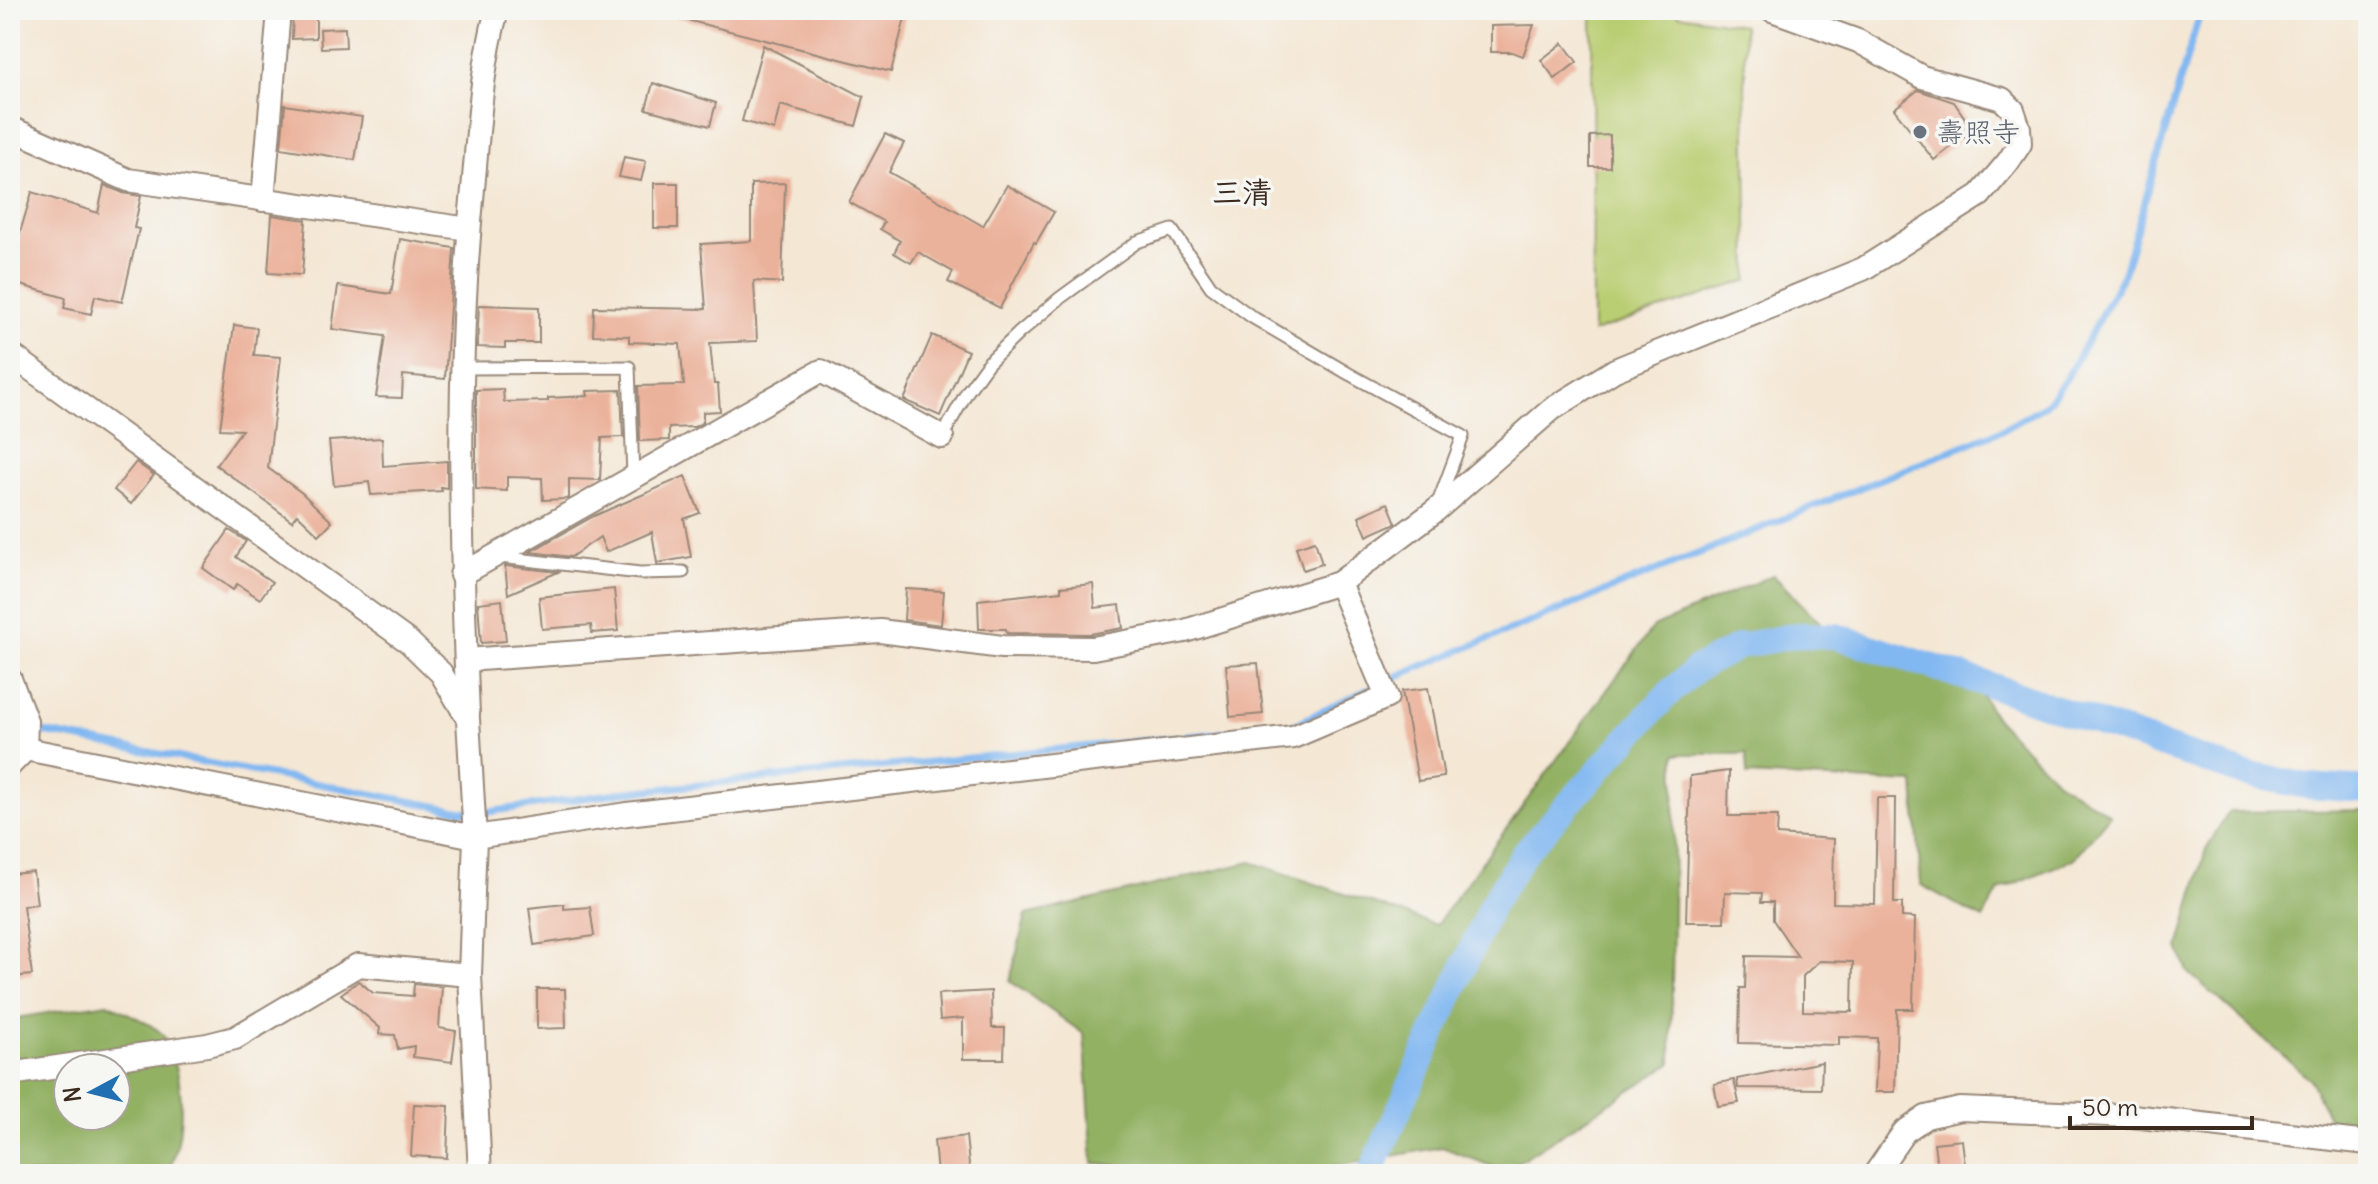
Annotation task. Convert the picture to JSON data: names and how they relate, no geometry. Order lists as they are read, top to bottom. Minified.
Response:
{"districts":["三清"],"places":["壽照寺"],"scale_bar":"50 m","north":"left"}
